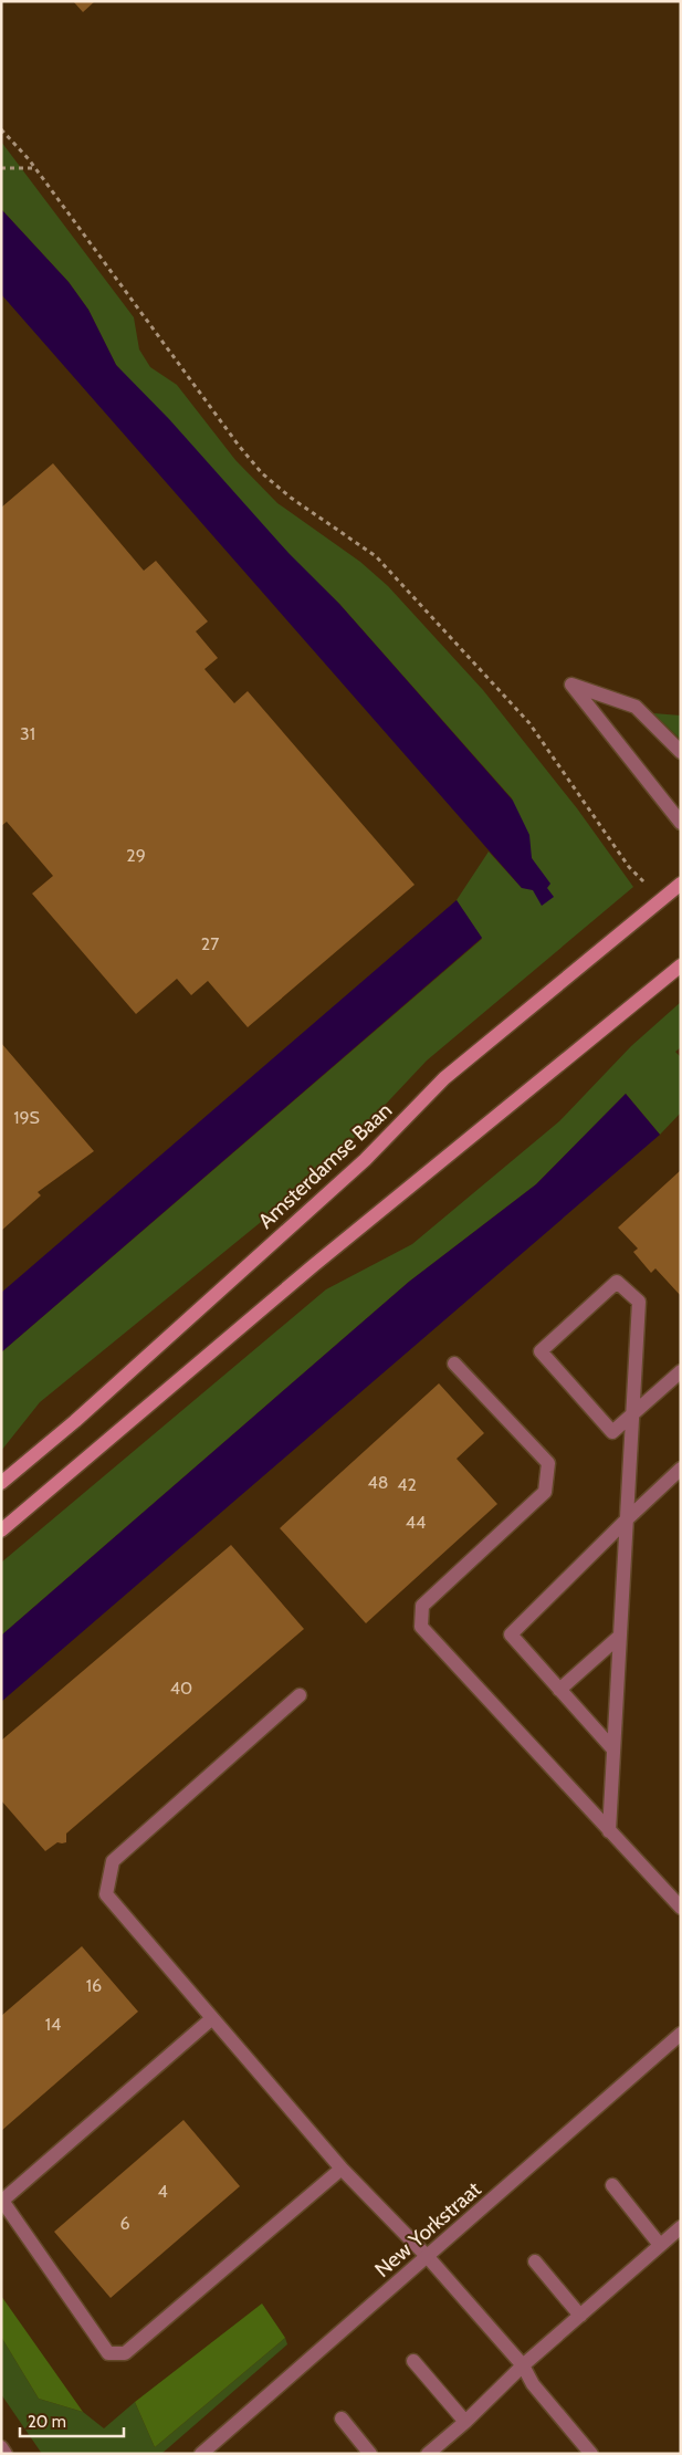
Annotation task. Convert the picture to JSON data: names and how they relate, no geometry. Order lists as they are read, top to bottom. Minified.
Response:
{"streets":{"main road":["Amsterdamse Baan"],"street":["New Yorkstraat"]},"house_numbers":["31","29","27","19S","48","42","44","40","16","14","4","6"],"scale_bar":"20 m"}
